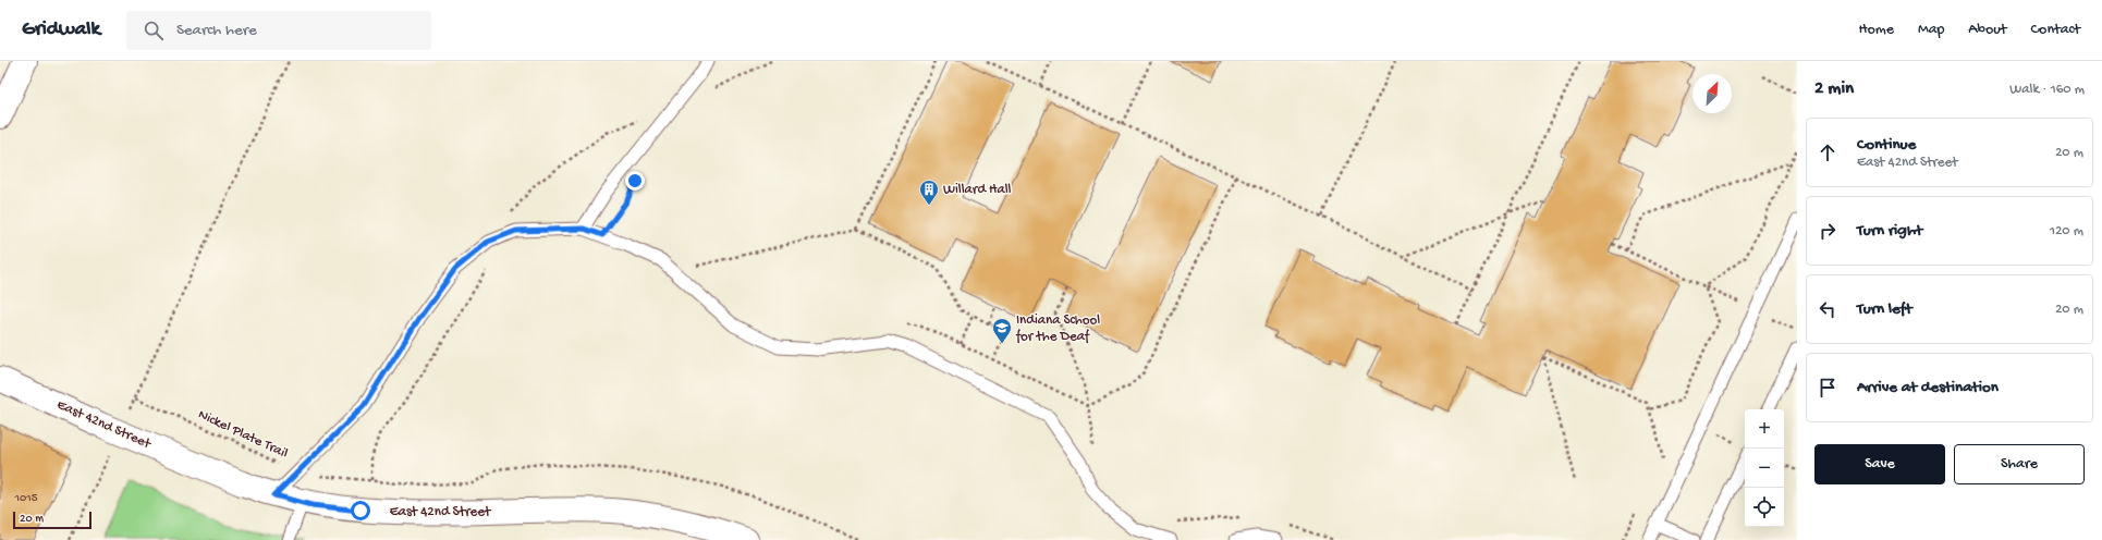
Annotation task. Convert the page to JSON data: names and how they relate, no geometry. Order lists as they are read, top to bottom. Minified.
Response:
{"streets":{"street":["East 42nd Street"],"path":["Nickel Plate Trail"]},"places":{"building":["Willard Hall"],"school or university":["Indiana School for the Deaf"]},"house_numbers":["1015"],"scale_bar":"20 m","north":"top right","page":{"header":"Gridwalk","search":"Search here","nav":["Home","Map","About","Contact"],"heading":["2 min","Walk · 160 m"],"list":[["Continue","East 42nd Street","20 m"],["Turn right","120 m"],["Turn left","20 m"],"Arrive at destination"],"map_buttons":["+","−"],"buttons":["Save","Share"],"scale":"20 m"}}
